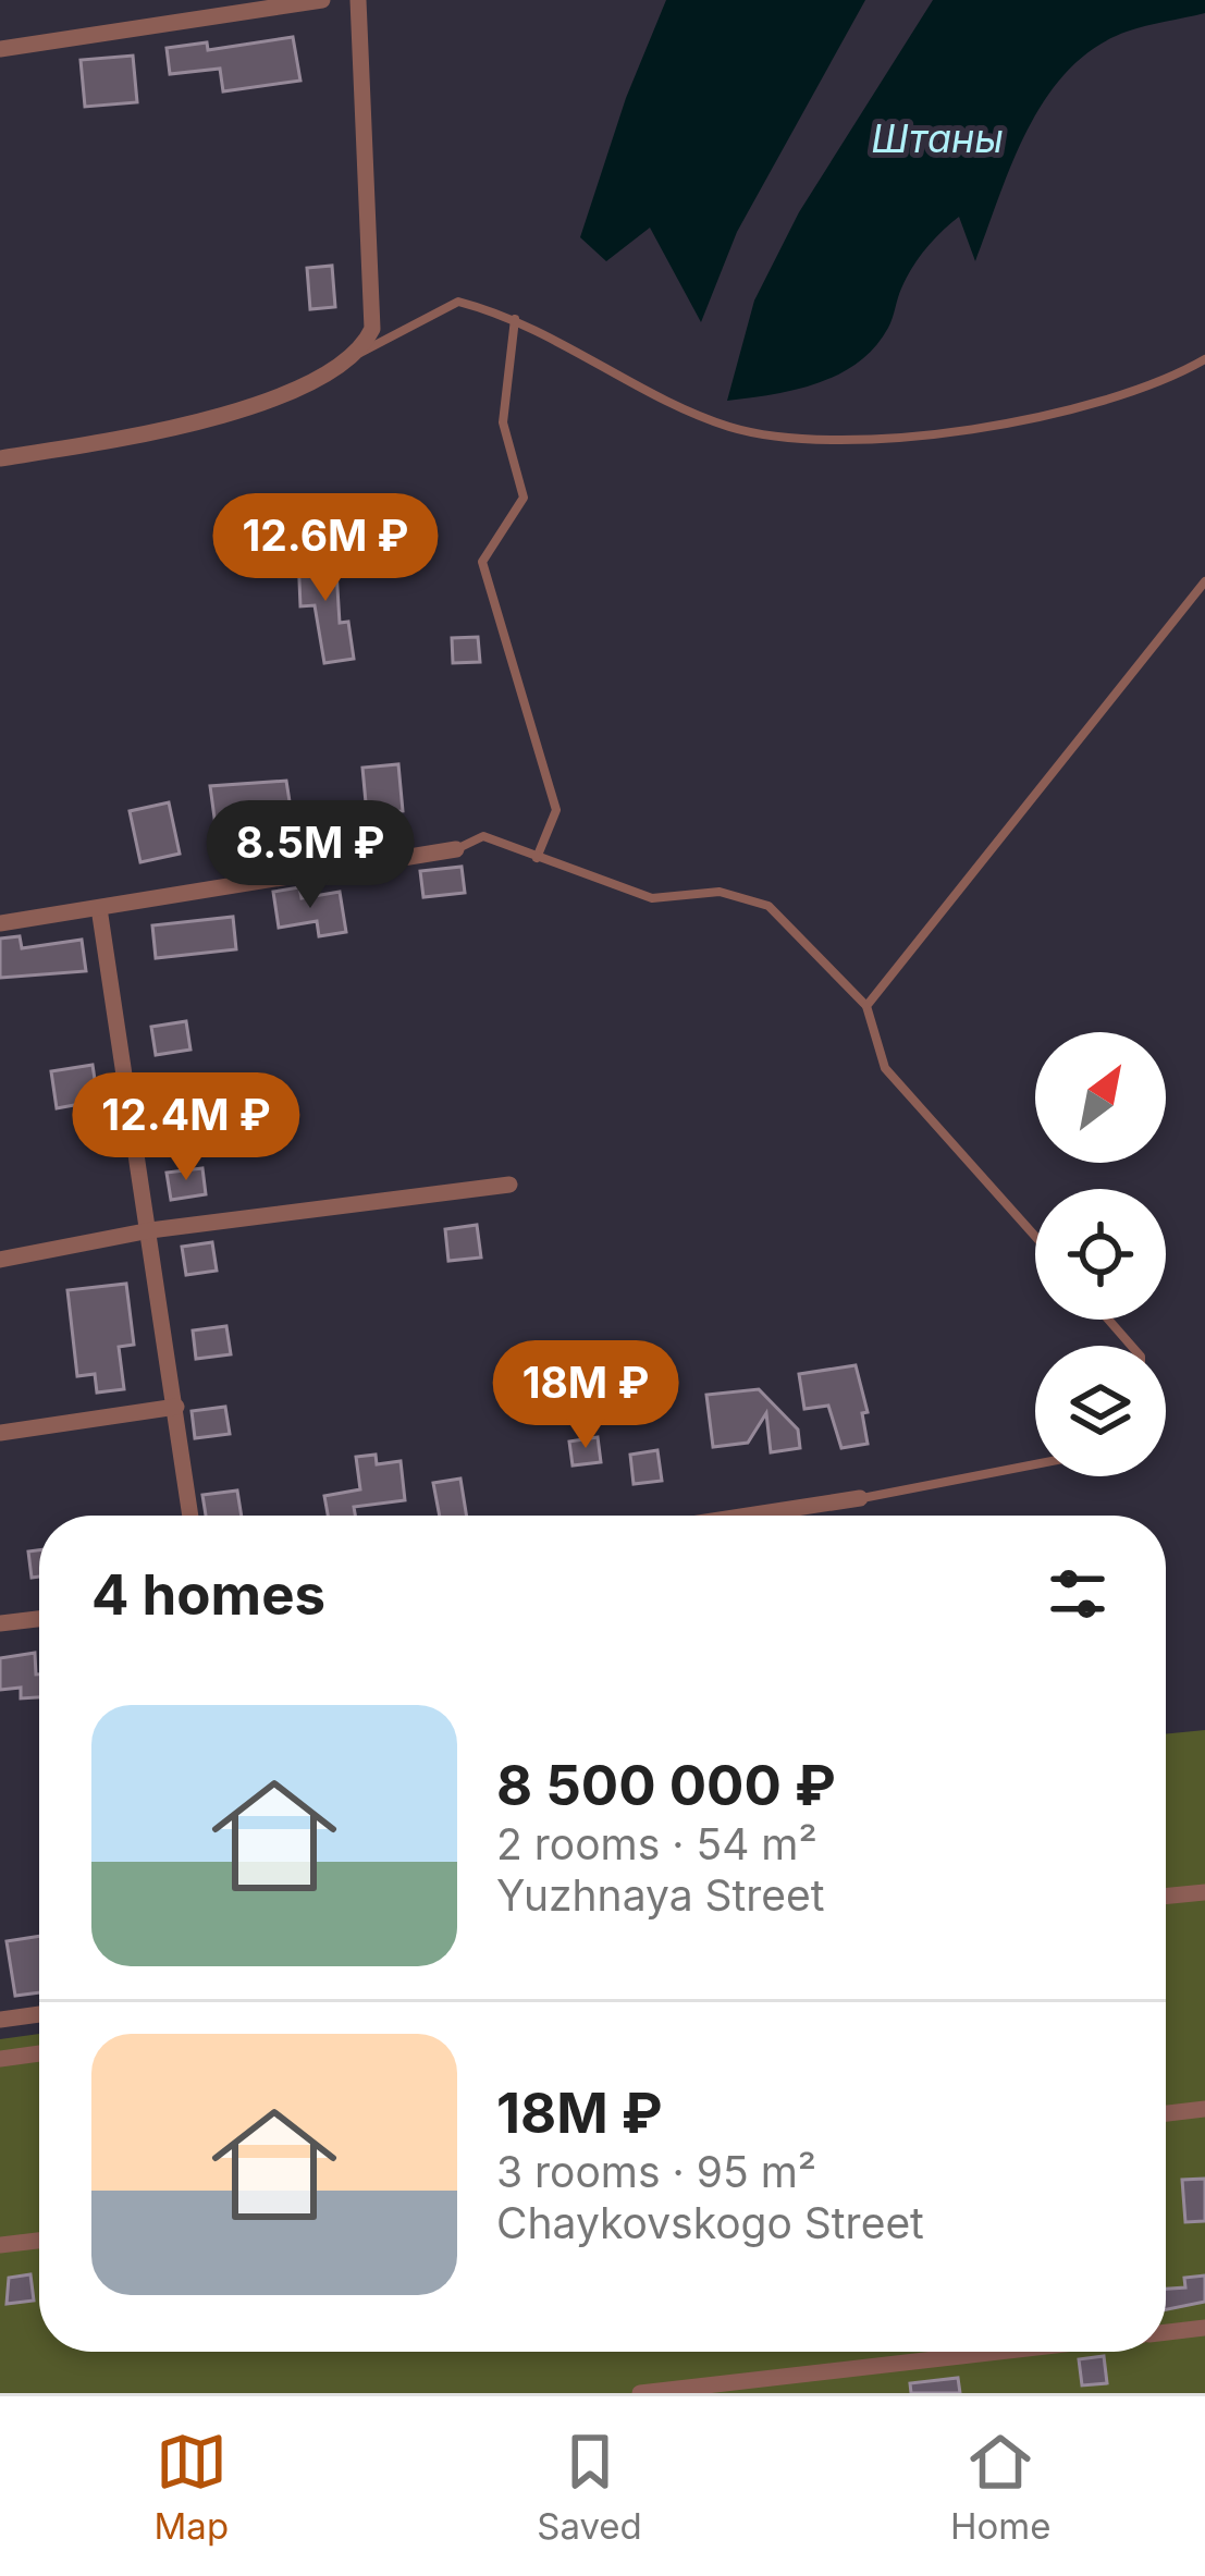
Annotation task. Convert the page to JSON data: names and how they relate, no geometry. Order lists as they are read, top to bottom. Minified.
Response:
{"water":["Штаны"],"north":"top right","page":{"price":["12.6M ₽","8.5M ₽","12.4M ₽","18M ₽"],"heading":"4 homes","list":[{"name":"8 500 000 ₽","note":"2 rooms · 54 m² · Yuzhnaya Street"},{"name":"18M ₽","note":"3 rooms · 95 m² · Chaykovskogo Street"}],"tabs":["Map","Saved","Home"]}}
